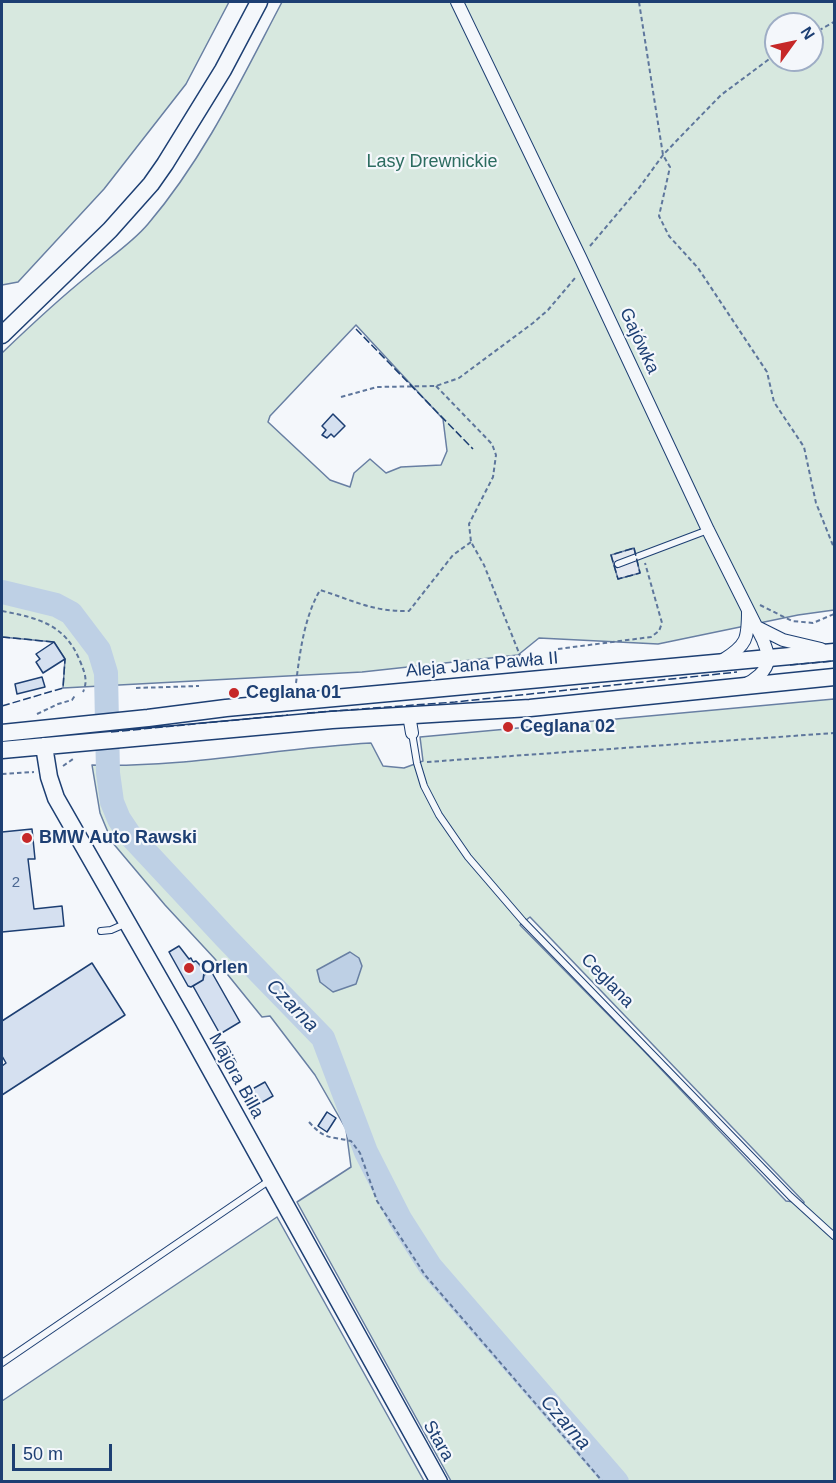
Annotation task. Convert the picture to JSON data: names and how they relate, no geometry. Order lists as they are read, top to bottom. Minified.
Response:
{"streets":{"main road":["Aleja Jana Pawła II","Majora Billa","Stara"],"street":["Gajówka","Ceglana"]},"crossings":[["Gajówka","Aleja Jana Pawła II"],["Majora Billa","Stara"]],"water":["Czarna"],"parks":["Lasy Drewnickie"],"places":["Ceglana 01","Ceglana 02","BMW Auto Rawski","Orlen"],"house_numbers":["2"],"scale_bar":"50 m","north":"top right"}
